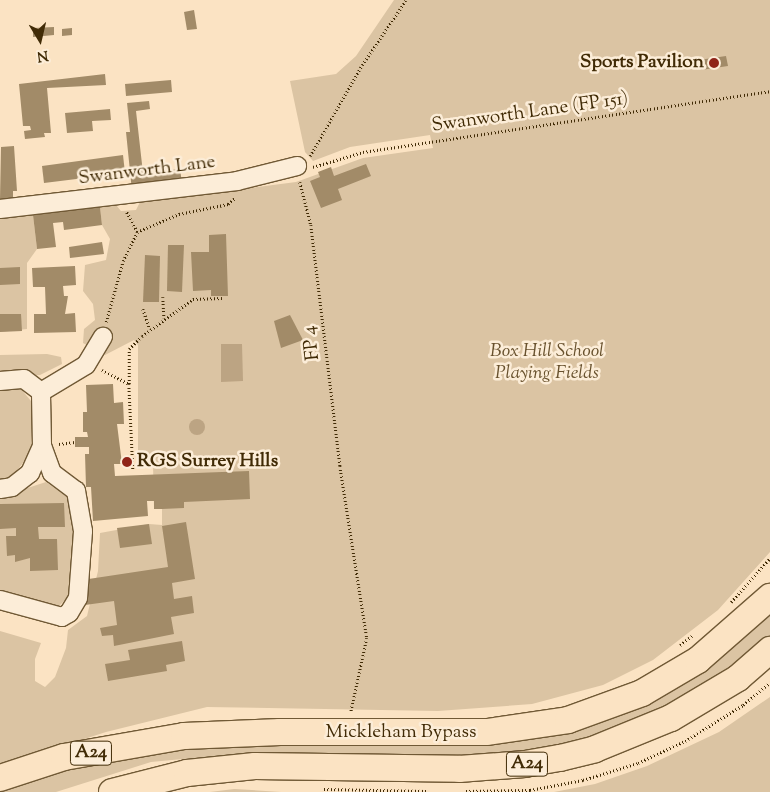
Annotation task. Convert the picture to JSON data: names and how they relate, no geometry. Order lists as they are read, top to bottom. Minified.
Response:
{"streets":{"highway":["Mickleham Bypass","A24"],"lane":["Swanworth Lane"],"path":["Swanworth Lane (FP 151)","FP 4"]},"crossings":[["Swanworth Lane (FP 151)","Swanworth Lane"],["Swanworth Lane (FP 151)","FP 4"],["Swanworth Lane","FP 4"]],"parks":["Box Hill School Playing Fields"],"places":["Sports Pavilion","RGS Surrey Hills"],"north":"bottom"}
